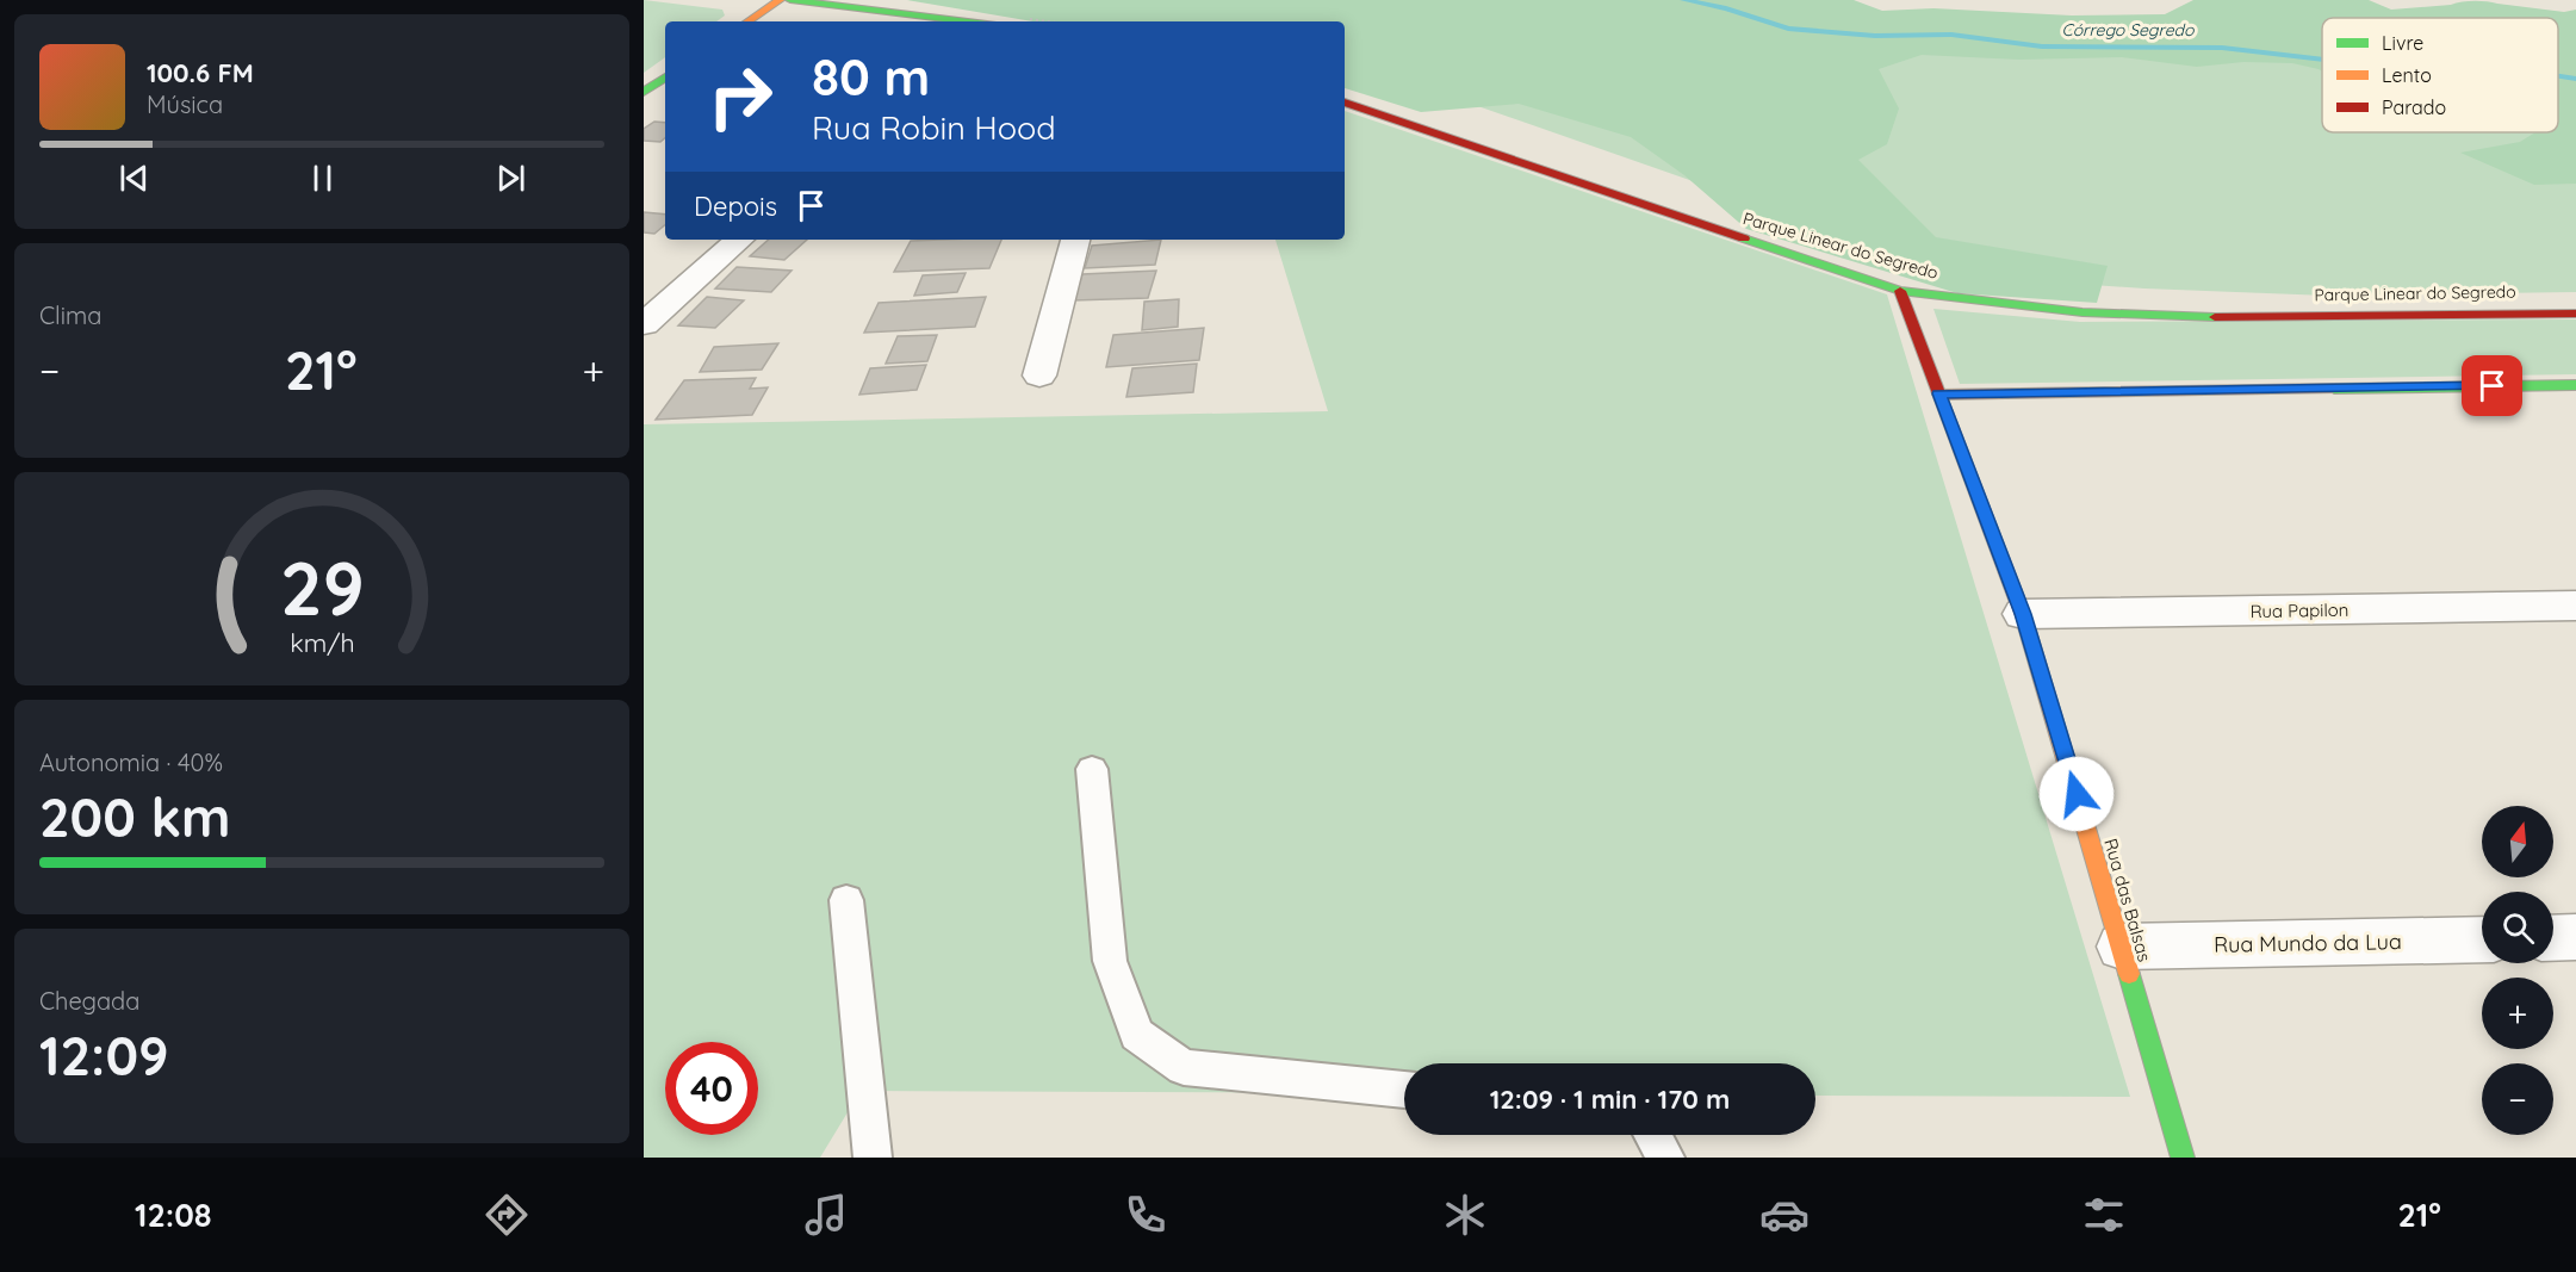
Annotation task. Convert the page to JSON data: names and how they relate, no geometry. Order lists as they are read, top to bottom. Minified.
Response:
{"streets":{"main road":["Rua das Balsas"],"street":["Rua Papilon","Rua Mundo da Lua"]},"crossings":[["Rua Papilon","Rua das Balsas"],["Rua das Balsas","Rua Mundo da Lua"]],"water":["Córrego Segredo"],"legend":["Livre","Lento","Parado"],"north":"top","page":{"turn":["80 m","Rua Robin Hood"],"song":["100.6 FM","Música"],"then":"Depois","tile":["Clima",["Autonomia · 40%","200 km"],["Chegada","12:09"]],"heat":["−","21°","+"],"map_buttons":["+","−"],"limit":"40","trip":"12:09 · 1 min · 170 m","tabs":["12:08","21°"],"gauge":["29","km/h"]}}
